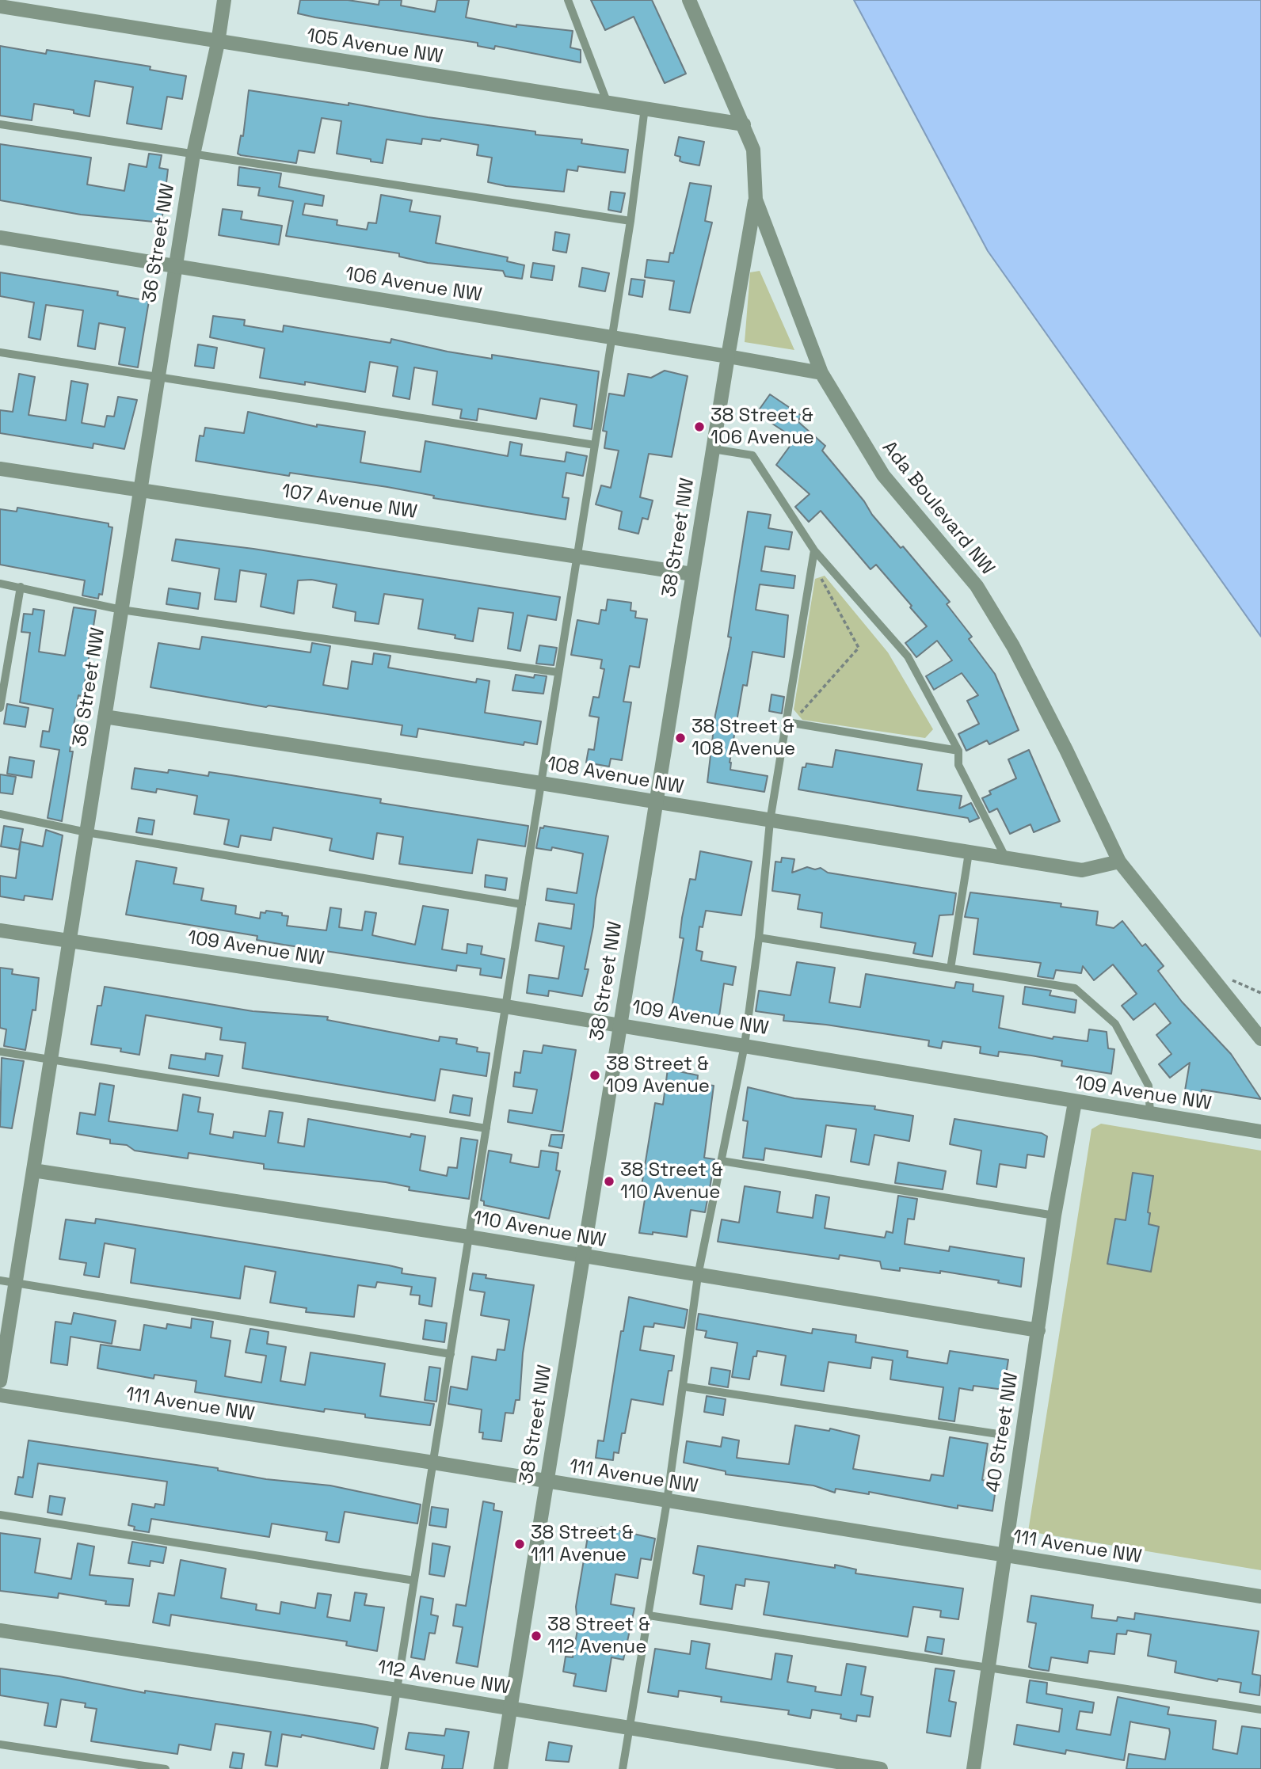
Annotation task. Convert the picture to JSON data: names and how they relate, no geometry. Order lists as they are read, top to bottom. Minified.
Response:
{"streets":{"street":["105 Avenue NW","36 Street NW","106 Avenue NW","107 Avenue NW","Ada Boulevard NW","38 Street NW","108 Avenue NW","109 Avenue NW","110 Avenue NW","111 Avenue NW","40 Street NW","112 Avenue NW"]},"crossings":[["105 Avenue NW","36 Street NW"],["105 Avenue NW","Ada Boulevard NW"],["36 Street NW","106 Avenue NW"],["36 Street NW","107 Avenue NW"],["36 Street NW","108 Avenue NW"],["36 Street NW","109 Avenue NW"],["36 Street NW","110 Avenue NW"],["106 Avenue NW","Ada Boulevard NW"],["106 Avenue NW","38 Street NW"],["107 Avenue NW","38 Street NW"],["Ada Boulevard NW","38 Street NW"],["Ada Boulevard NW","108 Avenue NW"],["38 Street NW","108 Avenue NW"],["38 Street NW","109 Avenue NW"],["38 Street NW","110 Avenue NW"],["38 Street NW","111 Avenue NW"],["38 Street NW","112 Avenue NW"],["109 Avenue NW","40 Street NW"],["110 Avenue NW","40 Street NW"],["111 Avenue NW","40 Street NW"]],"places":["38 Street & 106 Avenue","38 Street & 108 Avenue","38 Street & 109 Avenue","38 Street & 110 Avenue","38 Street & 111 Avenue","38 Street & 112 Avenue"]}
